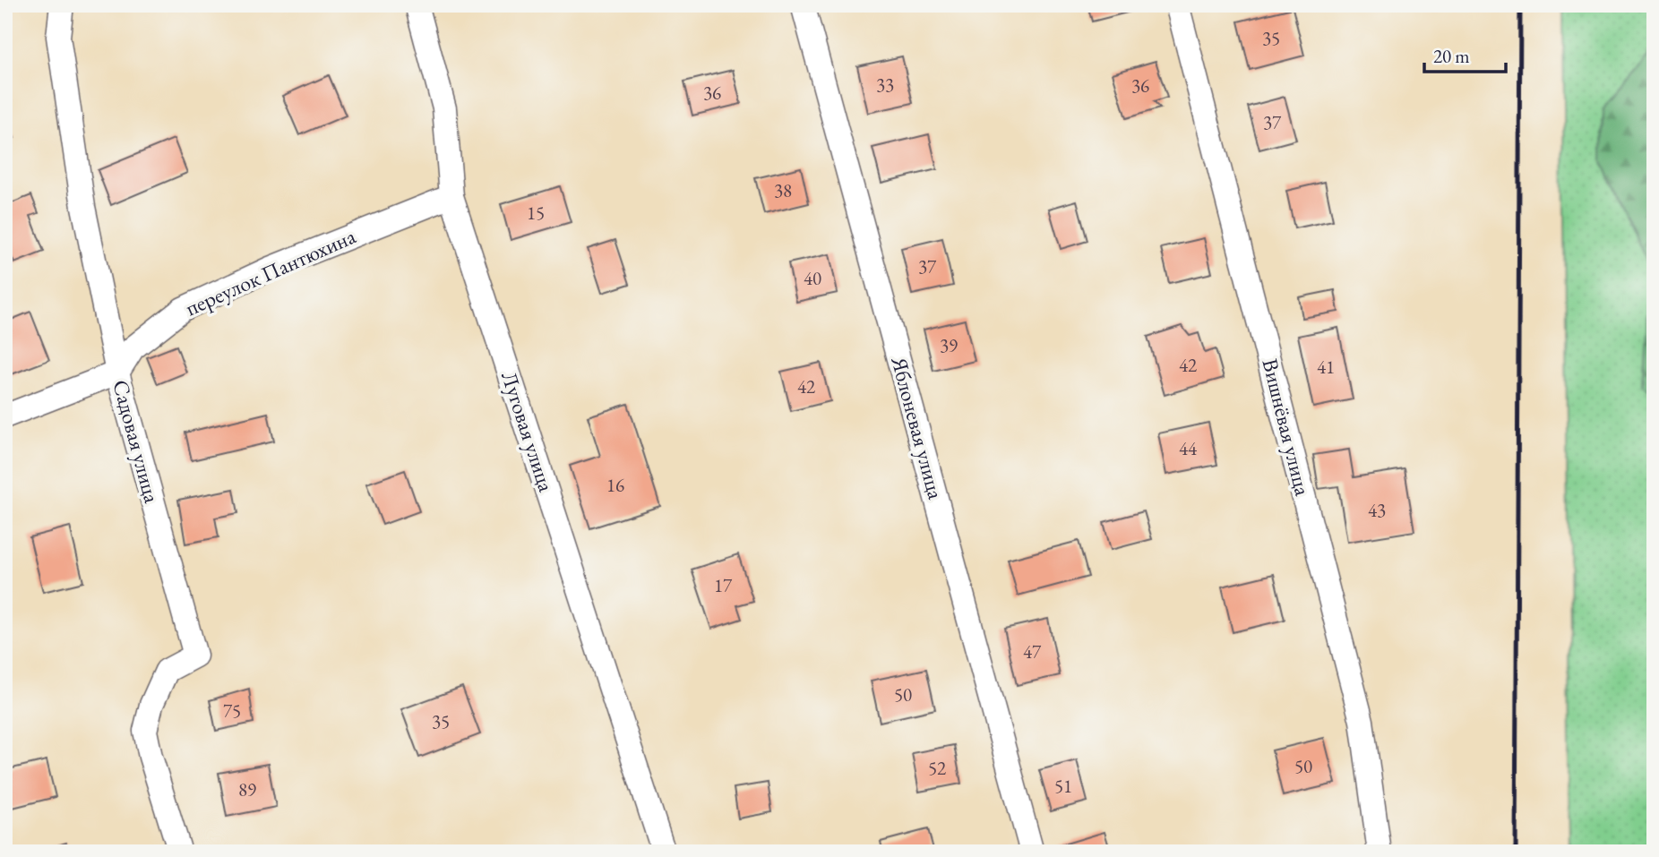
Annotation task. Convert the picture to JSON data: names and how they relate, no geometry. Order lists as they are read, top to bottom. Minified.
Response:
{"streets":{"street":["переулок Пантюхина","Вишнёвая улица","Яблоневая улица","Луговая улица","Садовая улица"]},"crossings":[["переулок Пантюхина","Луговая улица"],["переулок Пантюхина","Садовая улица"]],"house_numbers":["35","33","36","36","37","38","15","37","40","39","42","41","42","44","16","43","17","47","50","75","35","50","52","51","89"],"scale_bar":"20 m"}
